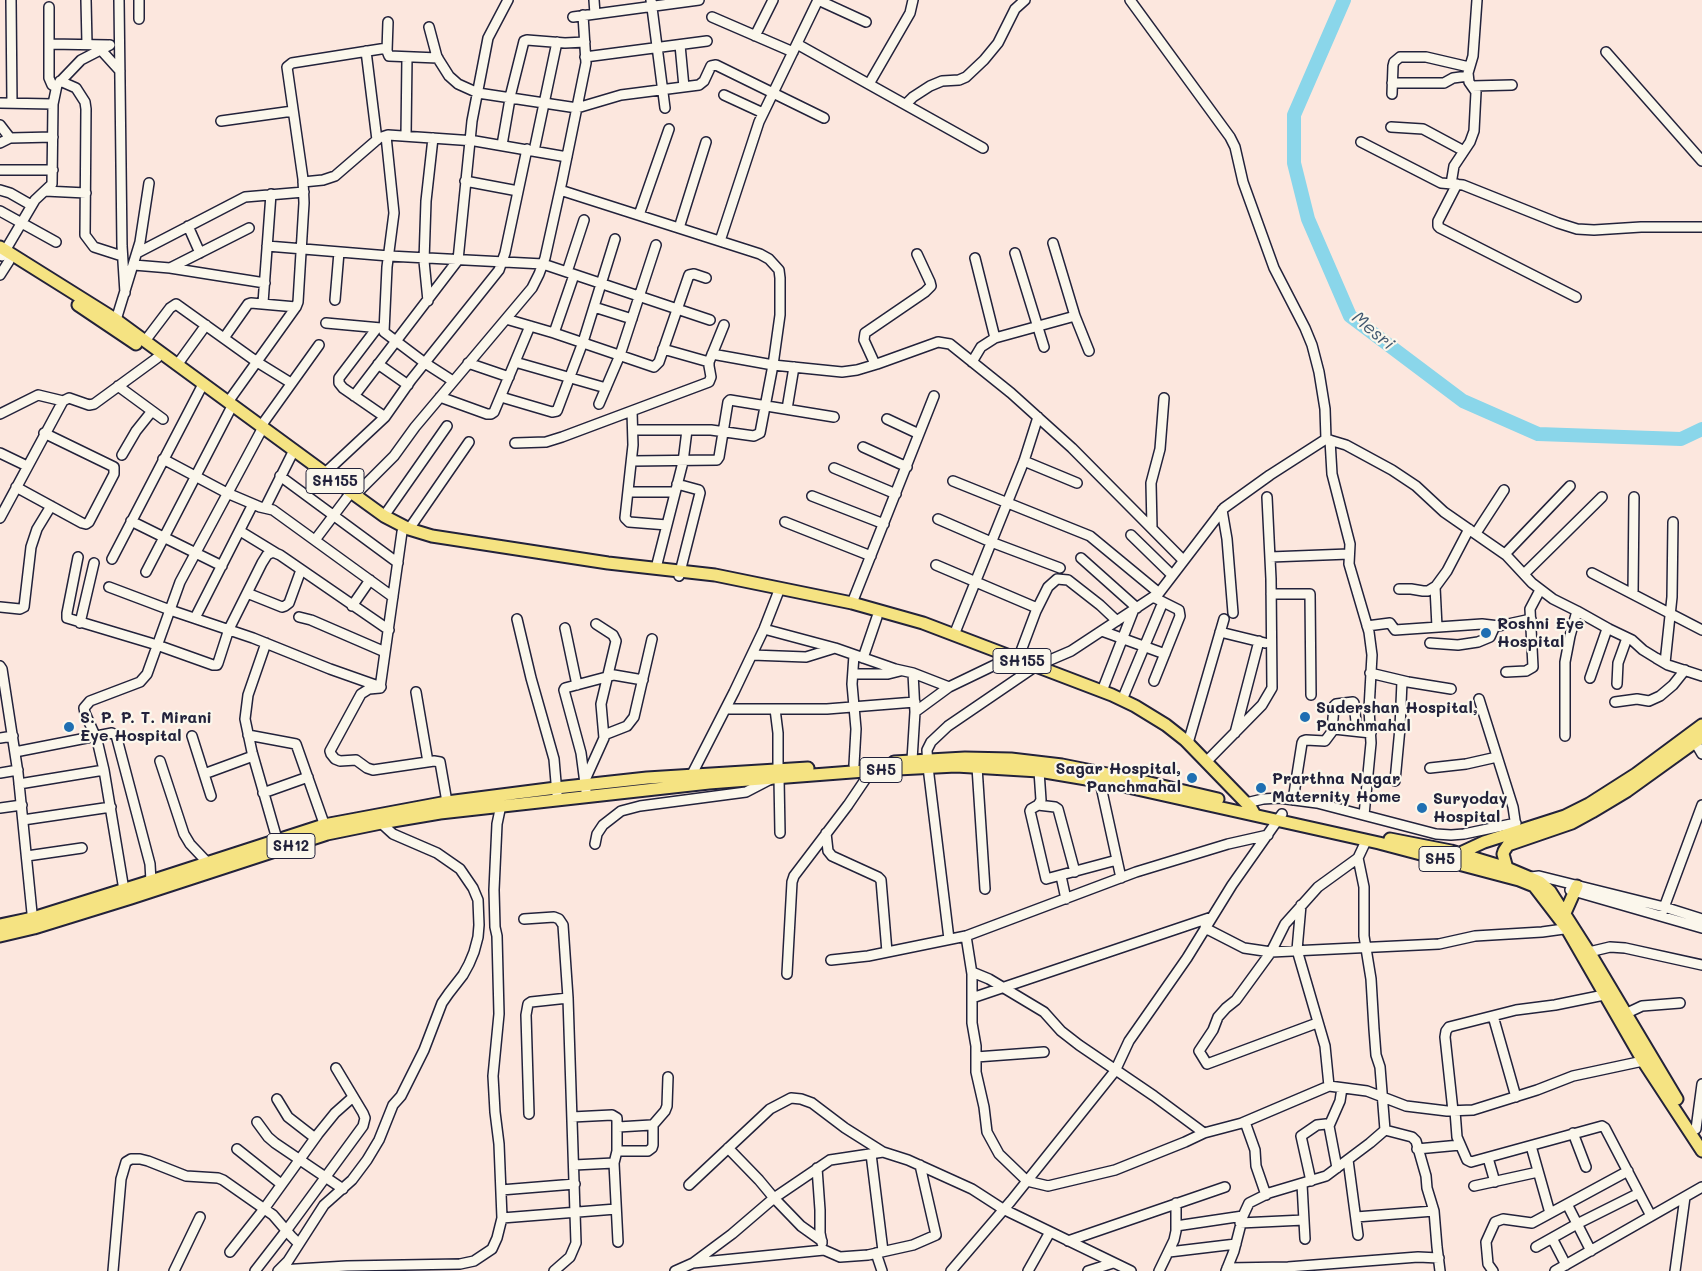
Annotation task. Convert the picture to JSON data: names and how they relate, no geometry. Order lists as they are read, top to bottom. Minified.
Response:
{"streets":{"main road":["SH155","SH5","SH12"]},"crossings":[["SH155","SH5"],["SH5","SH12"]],"water":["Mesri"],"places":["Roshni Eye Hospital","Sudershan Hospital, Panchmahal","S. P. P. T. Mirani Eye Hospital","Sagar Hospital, Panchmahal","Prarthna Nagar Maternity Home","Suryoday Hospital"]}
